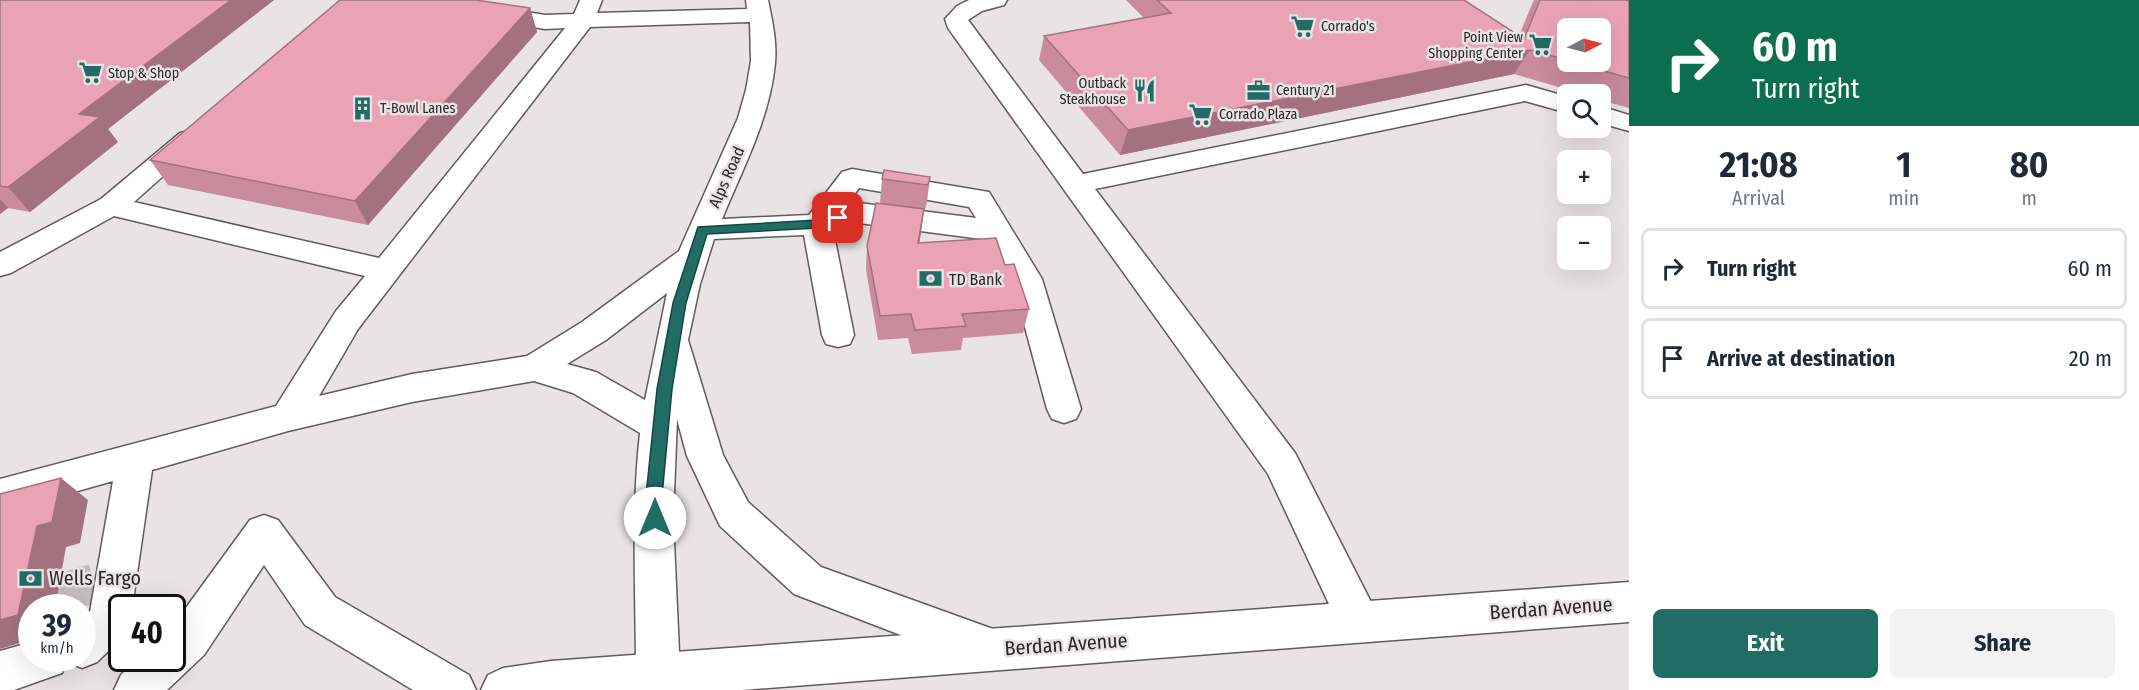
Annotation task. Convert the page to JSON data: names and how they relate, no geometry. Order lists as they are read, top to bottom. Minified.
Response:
{"streets":{"street":["Alps Road","Berdan Avenue"]},"crossings":[["Alps Road","Berdan Avenue"]],"places":{"supermarket":["Corrado's","Point View Shopping Center","Stop & Shop","Corrado Plaza"],"office":["Century 21"],"restaurant":["Outback Steakhouse"],"building":["T-Bowl Lanes"],"bank":["TD Bank","Wells Fargo"]},"north":"right","page":{"turn":["60 m","Turn right"],"map_buttons":["+","−"],"eta":["21:08","Arrival","1","min","80","m"],"list":[{"name":"Turn right","value":"60 m"},{"name":"Arrive at destination","value":"20 m"}],"speed":"39 km/h","limit":"40","buttons":["Exit","Share"]}}
